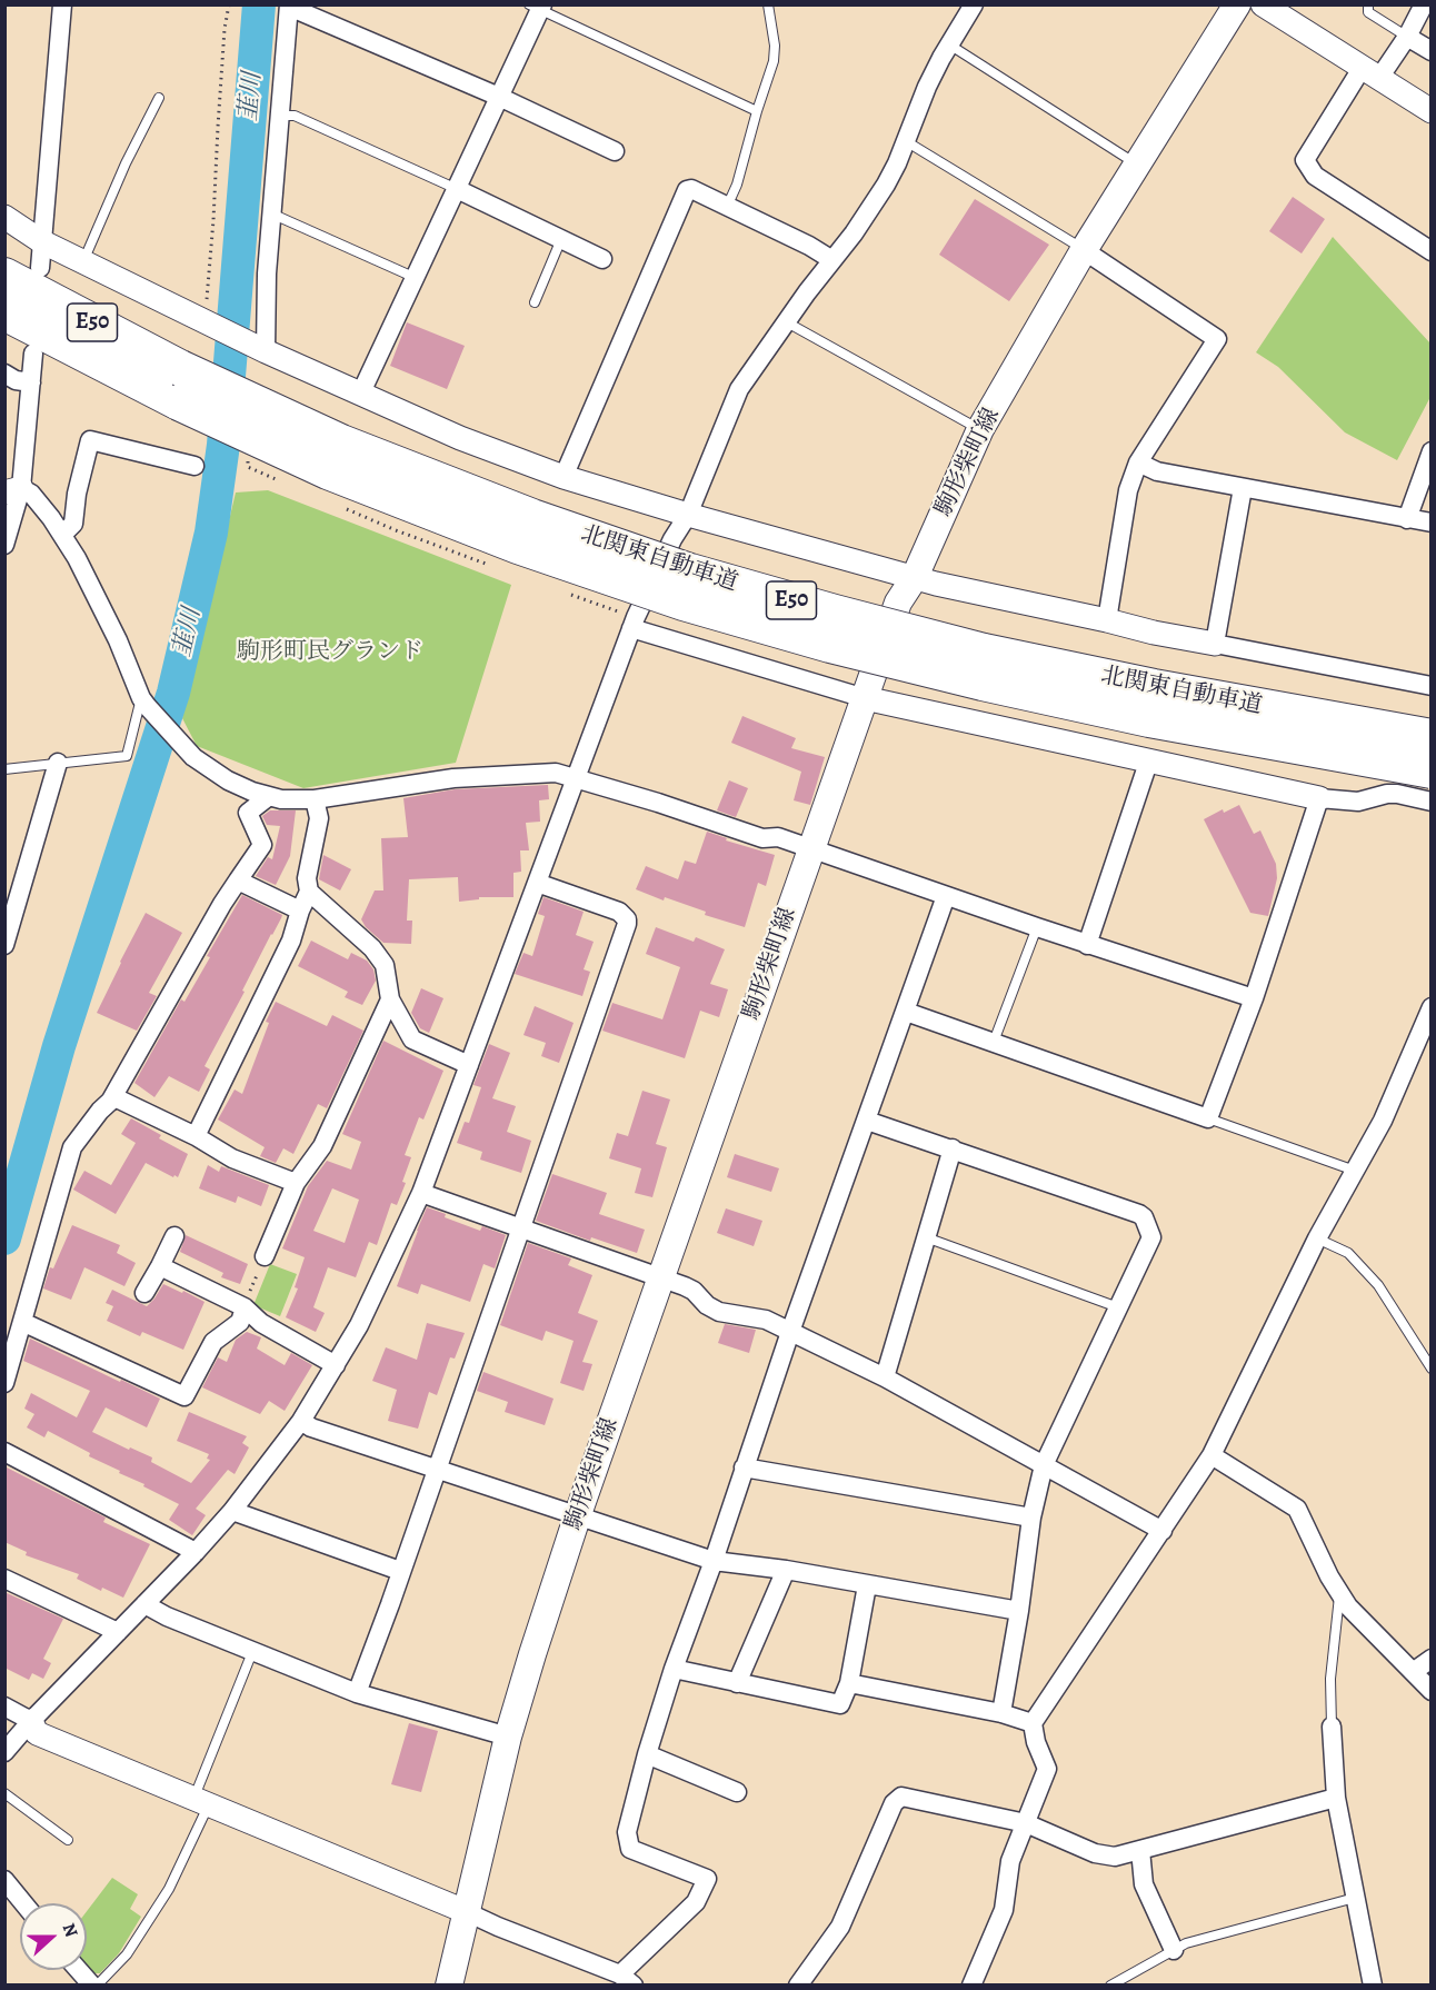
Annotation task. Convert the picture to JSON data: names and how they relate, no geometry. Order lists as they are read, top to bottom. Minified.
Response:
{"streets":{"highway":["E50","北関東自動車道"],"main road":["駒形柴町線"]},"water":["韮川"],"parks":["駒形町民グランド"],"north":"right"}
